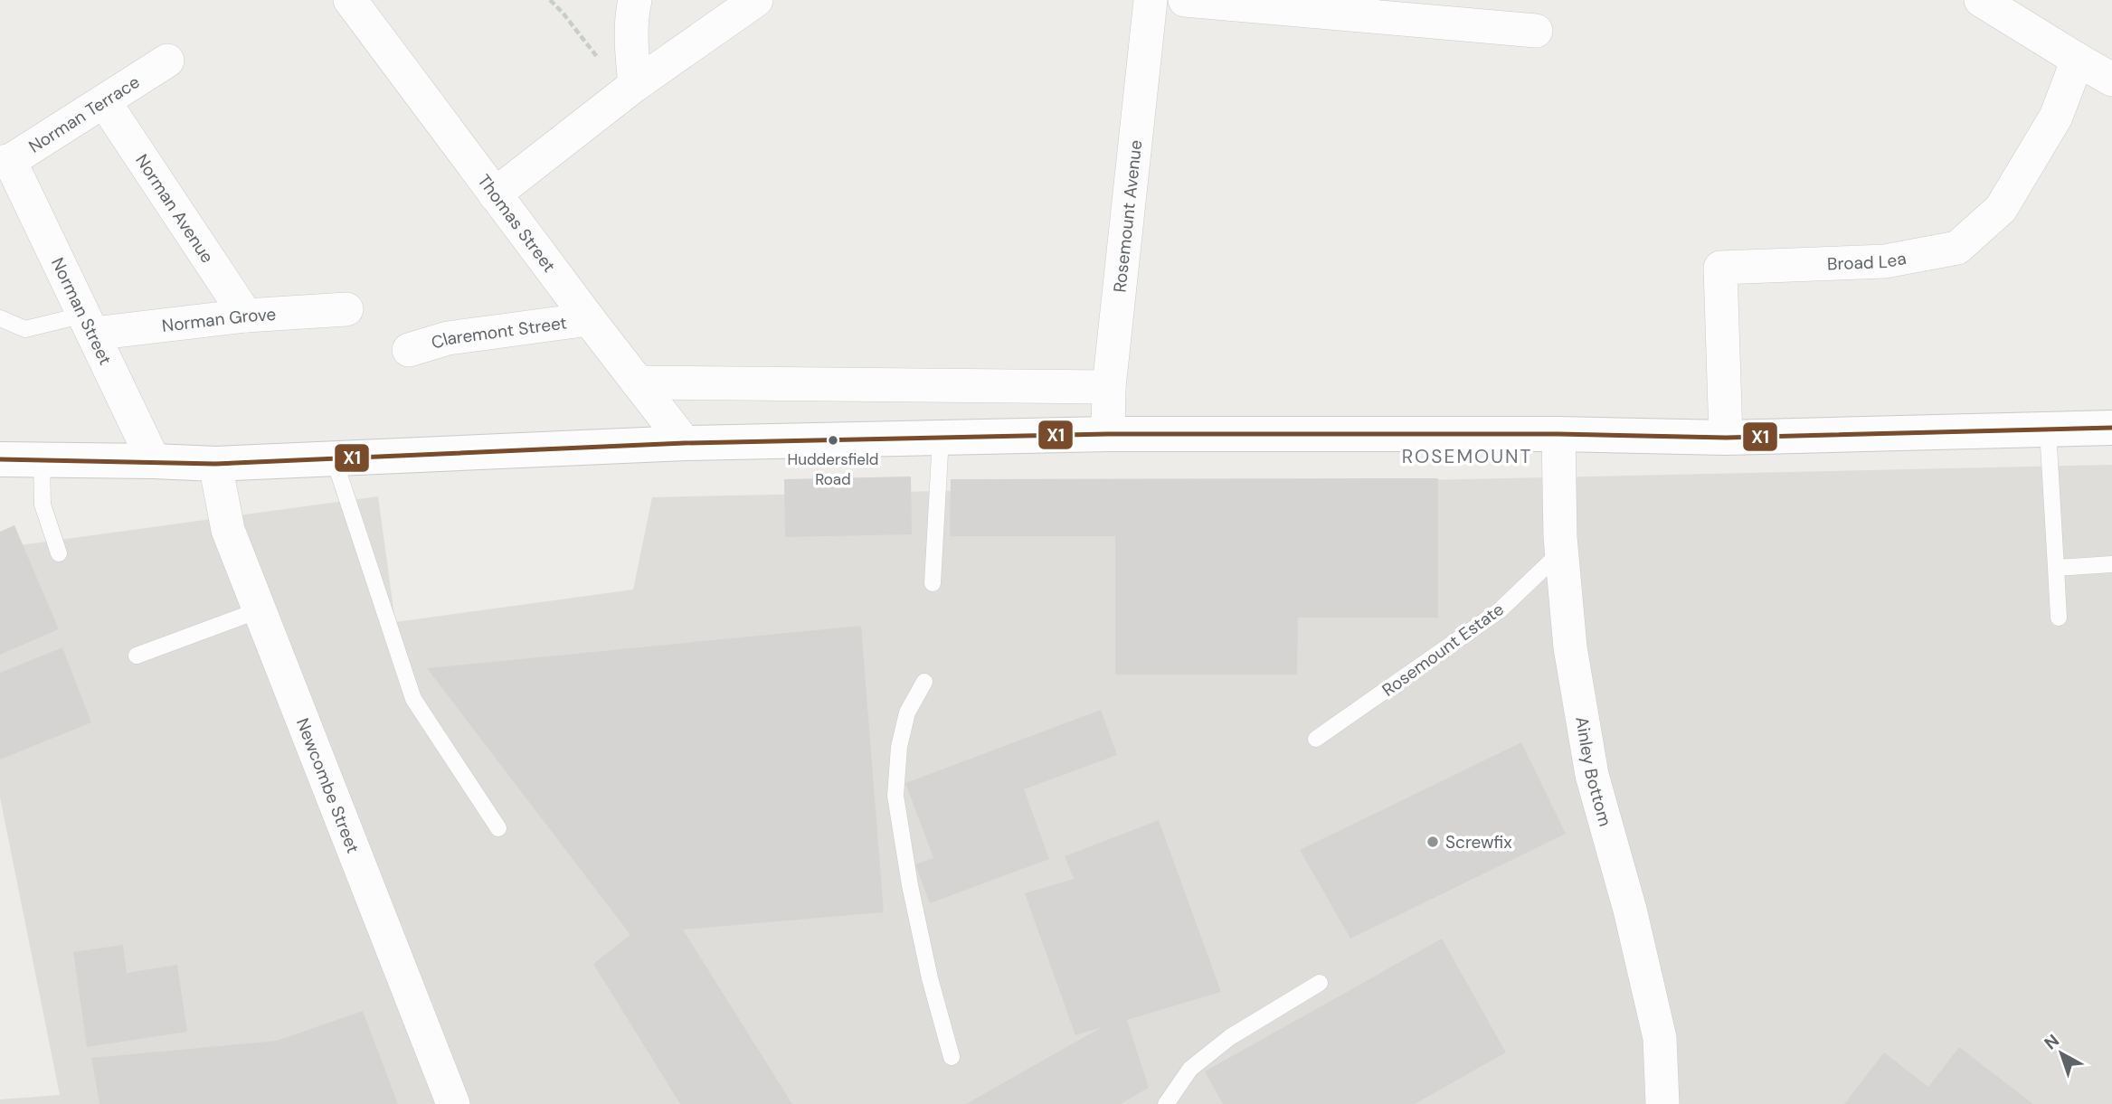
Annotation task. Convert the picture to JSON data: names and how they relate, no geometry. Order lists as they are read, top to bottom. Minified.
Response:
{"streets":{"street":["Norman Terrace","Norman Avenue","Rosemount Avenue","Thomas Street","Broad Lea","Norman Street","Norman Grove","Claremont Street","Ainley Bottom","Newcombe Street"],"lane":["Rosemount Estate"]},"crossings":[["Norman Terrace","Norman Avenue"],["Norman Terrace","Norman Street"],["Norman Avenue","Norman Grove"],["Thomas Street","Claremont Street"],["Norman Street","Norman Grove"],["Rosemount Estate","Ainley Bottom"]],"districts":["ROSEMOUNT"],"places":["Huddersfield Road","Screwfix"],"lines":["transit line X1"],"north":"top left"}
